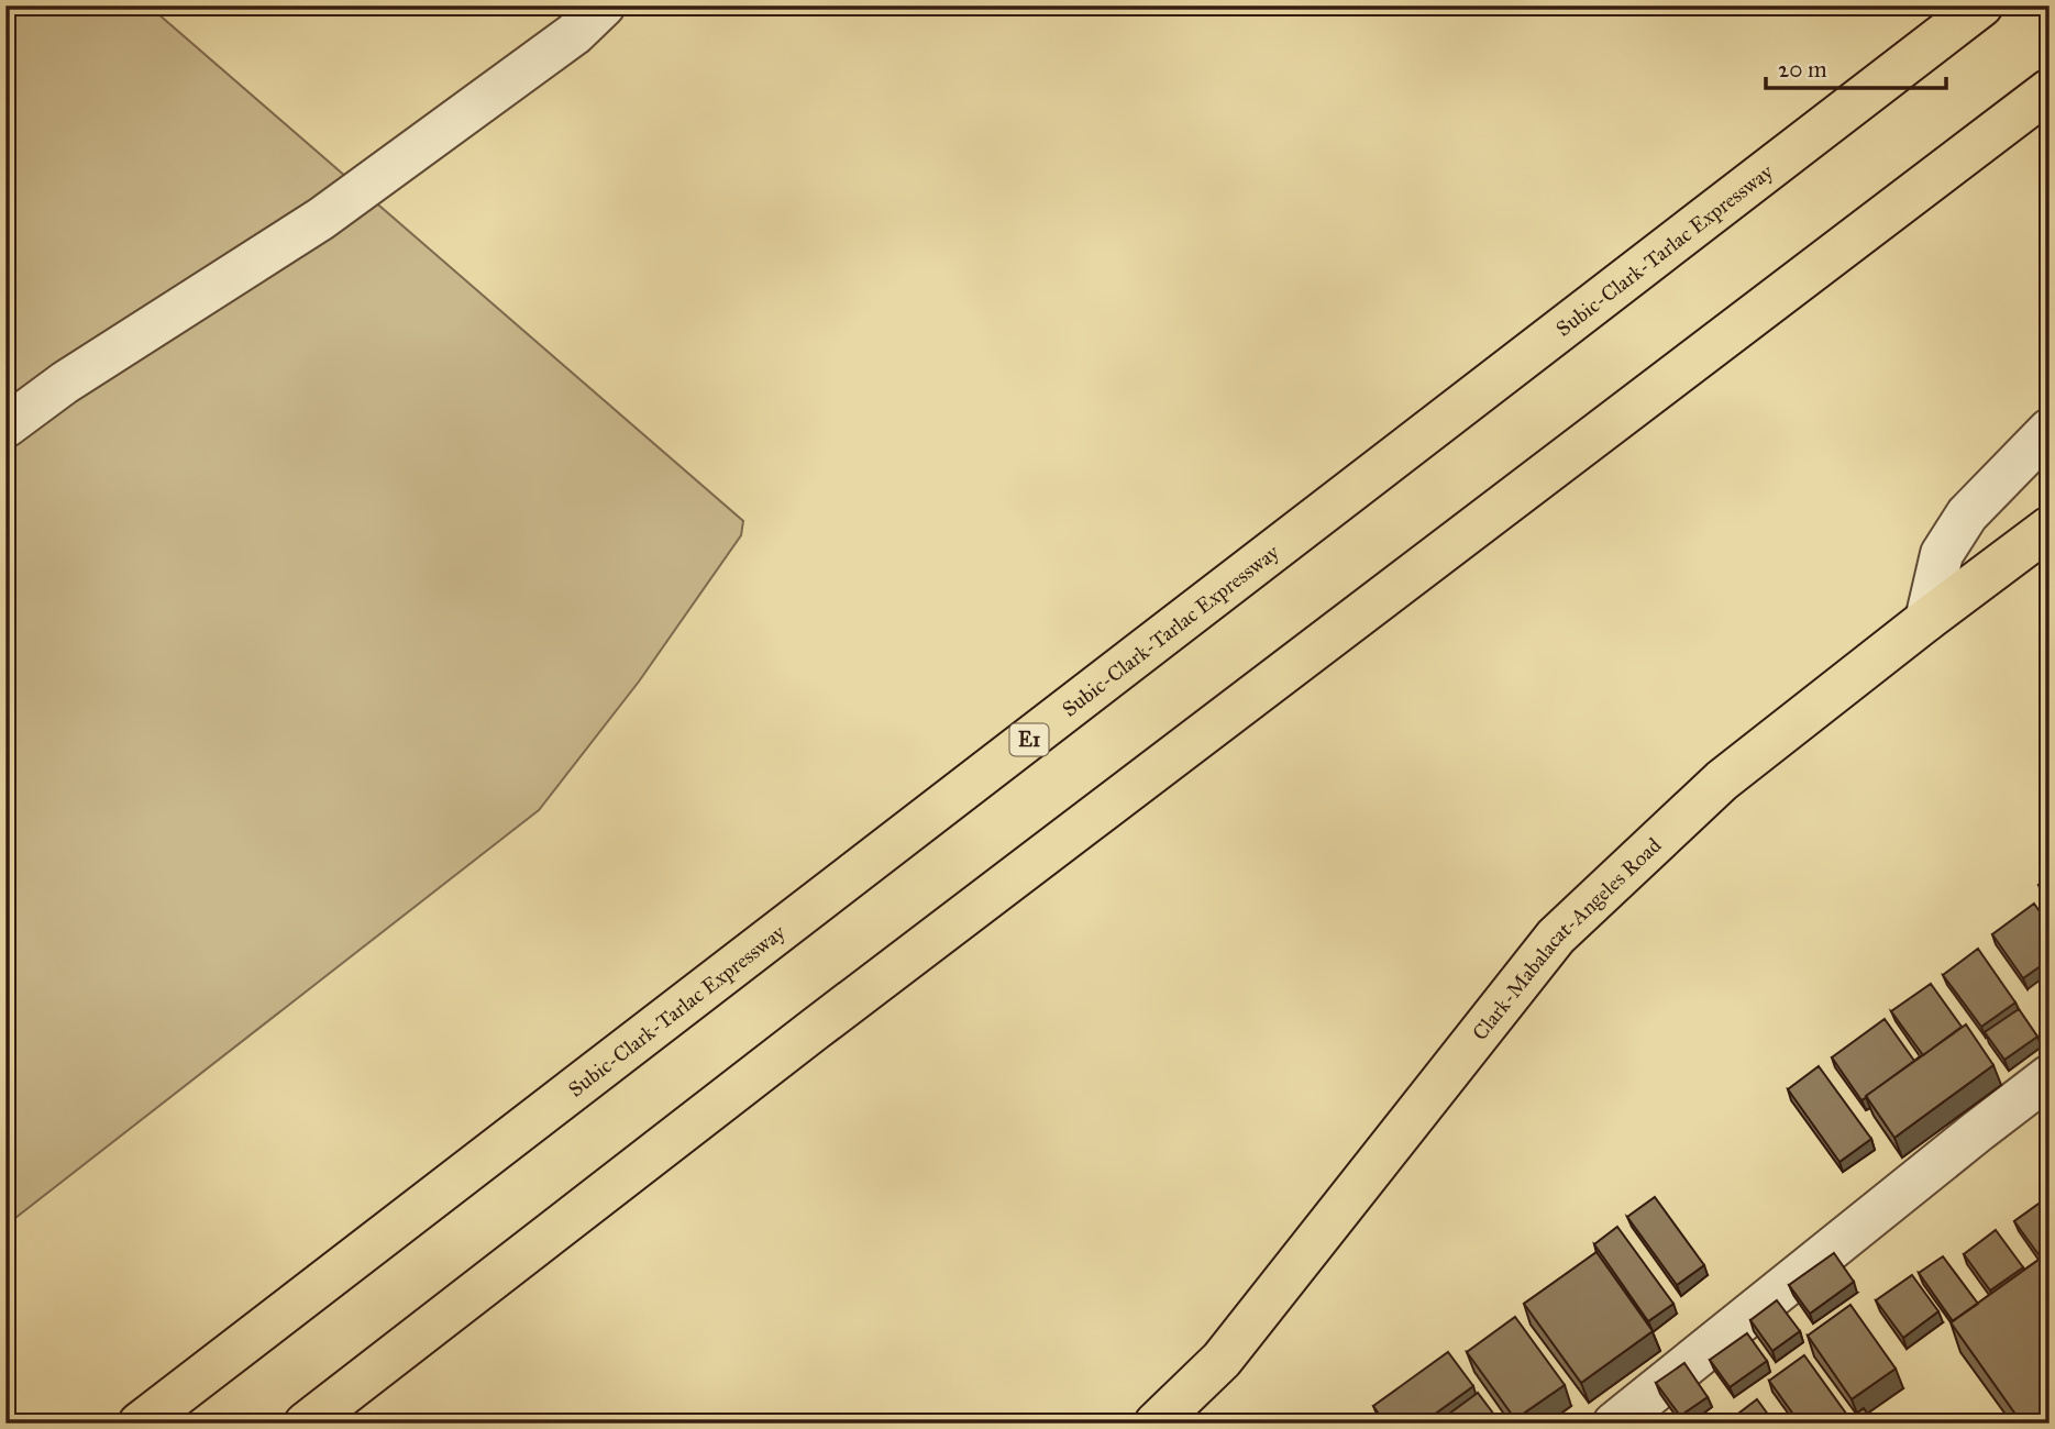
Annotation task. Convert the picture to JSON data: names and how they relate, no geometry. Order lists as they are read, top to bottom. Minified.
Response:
{"streets":{"main road":["Subic-Clark-Tarlac Expressway","E1","Clark-Mabalacat-Angeles Road"]},"scale_bar":"20 m"}
